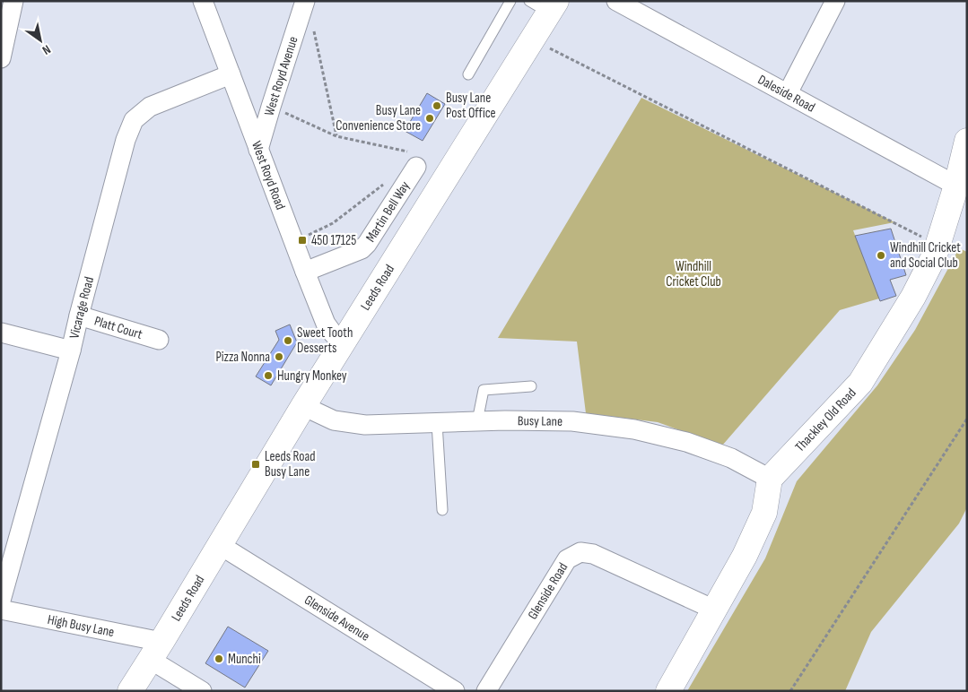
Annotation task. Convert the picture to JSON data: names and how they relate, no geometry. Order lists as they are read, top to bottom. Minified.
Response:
{"streets":{"main road":["Leeds Road","Thackley Old Road"],"street":["West Royd Avenue","Daleside Road","West Royd Road","Martin Bell Way","Vicarage Road","Platt Court","Busy Lane","Glenside Road","Glenside Avenue","High Busy Lane"]},"crossings":[["West Royd Avenue","West Royd Road"],["Daleside Road","Thackley Old Road"],["West Royd Road","Martin Bell Way"],["West Royd Road","Leeds Road"],["West Royd Road","Vicarage Road"],["Leeds Road","Busy Lane"],["Leeds Road","Glenside Avenue"],["Leeds Road","High Busy Lane"],["Vicarage Road","Platt Court"],["Thackley Old Road","Busy Lane"]],"parks":["Windhill Cricket Club"],"places":{"other":["Busy Lane Post Office","Busy Lane Convenience Store","Windhill Cricket and Social Club","Sweet Tooth Desserts","Pizza Nonna","Hungry Monkey","Munchi"],"transit":["450 17125","Leeds Road Busy Lane"]},"north":"bottom right"}
